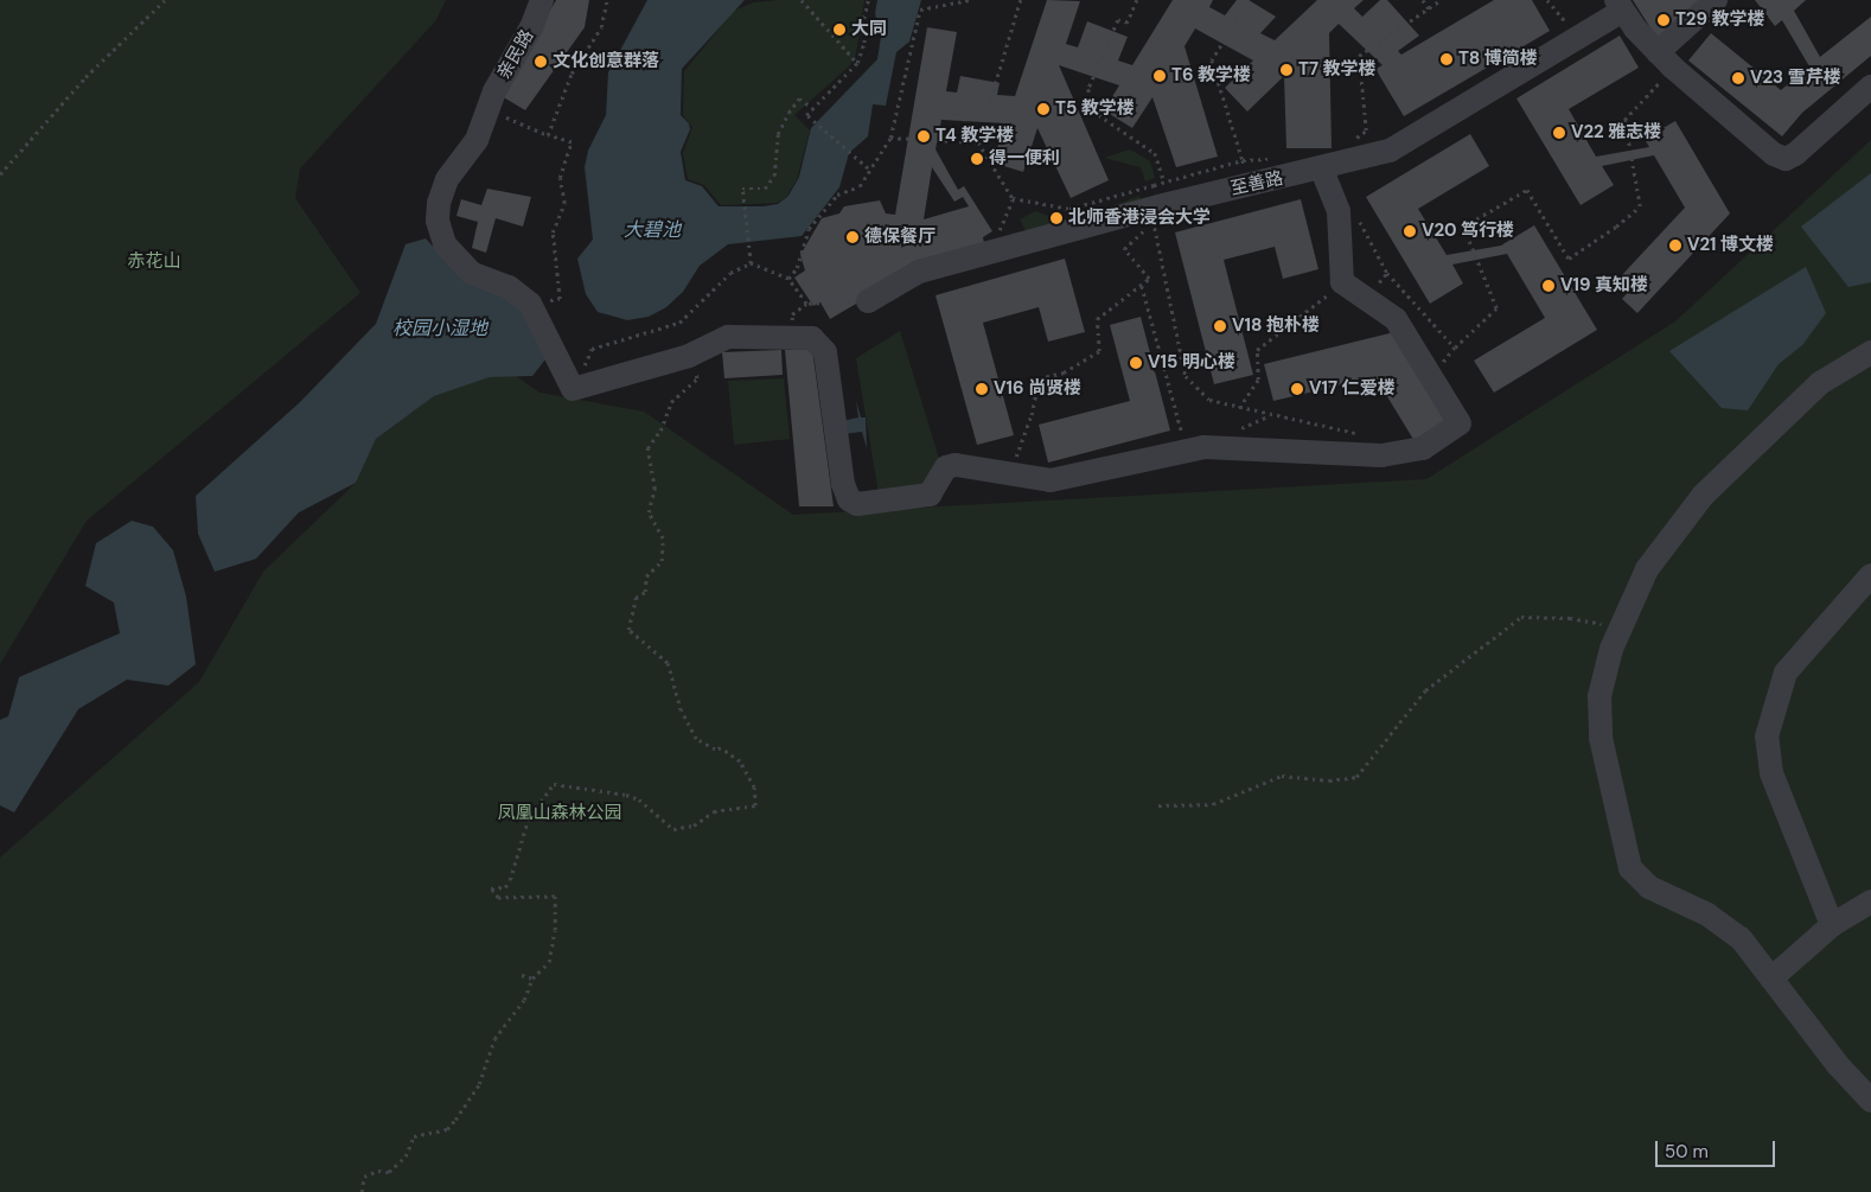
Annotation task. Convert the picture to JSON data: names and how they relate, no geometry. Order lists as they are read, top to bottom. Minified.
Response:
{"streets":{"street":["亲民路","至善路"]},"water":["大碧池","校园小湿地"],"parks":["赤花山","凤凰山森林公园"],"places":["T29 教学楼","大同","T8 博简楼","文化创意群落","T7 教学楼","T6 教学楼","V23 雪芹楼","T5 教学楼","V22 雅志楼","T4 教学楼","得一便利","北师香港浸会大学","V20 笃行楼","德保餐厅","V21 博文楼","V19 真知楼","V18 抱朴楼","V15 明心楼","V16 尚贤楼","V17 仁爱楼"],"scale_bar":"50 m"}
